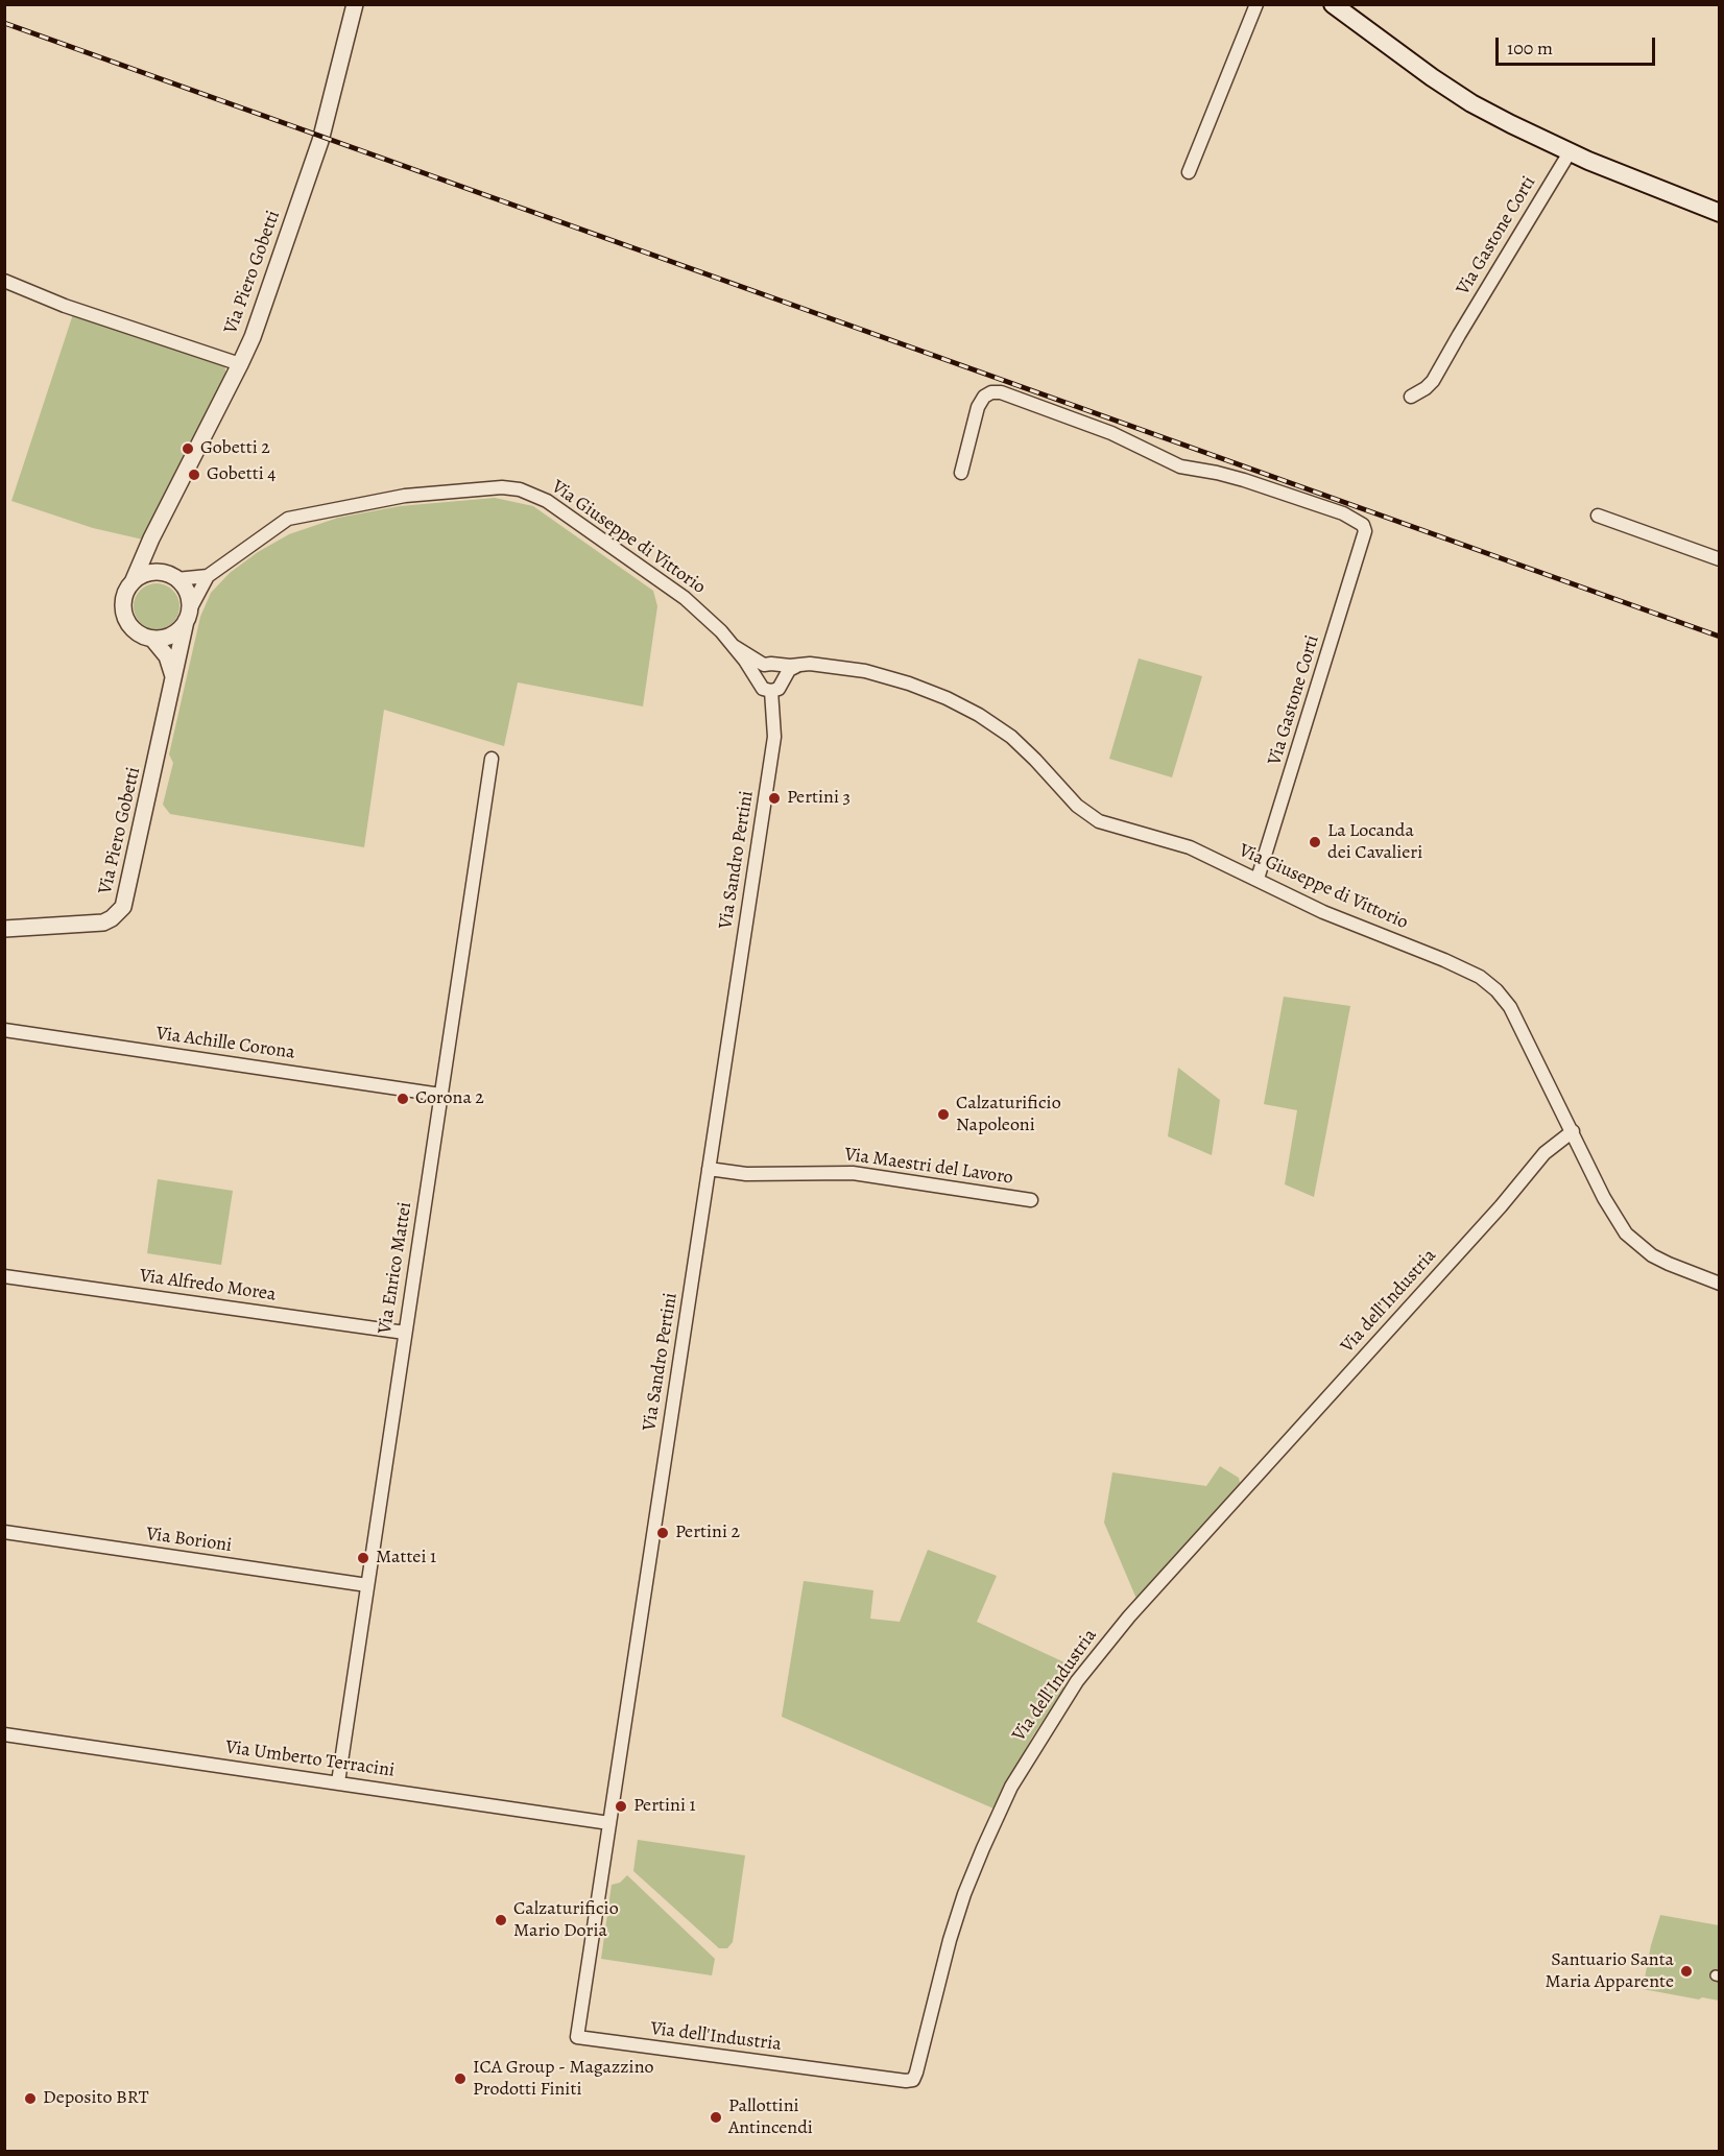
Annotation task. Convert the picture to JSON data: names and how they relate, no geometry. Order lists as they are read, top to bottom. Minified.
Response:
{"streets":{"street":["Via Gastone Corti","Via Piero Gobetti","Via Giuseppe di Vittorio","Via Sandro Pertini","Via Achille Corona","Via Maestri del Lavoro","Via Enrico Mattei","Via Alfredo Morea","Via dell'Industria","Via Borioni","Via Umberto Terracini"]},"crossings":[["Via Gastone Corti","Via Giuseppe di Vittorio"],["Via Piero Gobetti","Via Giuseppe di Vittorio"],["Via Giuseppe di Vittorio","Via Sandro Pertini"],["Via Giuseppe di Vittorio","Via dell'Industria"],["Via Sandro Pertini","Via Maestri del Lavoro"],["Via Sandro Pertini","Via dell'Industria"],["Via Sandro Pertini","Via Umberto Terracini"],["Via Achille Corona","Via Enrico Mattei"],["Via Enrico Mattei","Via Alfredo Morea"],["Via Enrico Mattei","Via Borioni"],["Via Enrico Mattei","Via Umberto Terracini"]],"places":["Gobetti 2","Gobetti 4","Pertini 3","La Locanda dei Cavalieri","Corona 2","Calzaturificio Napoleoni","Pertini 2","Mattei 1","Pertini 1","Calzaturificio Mario Doria","Santuario Santa Maria Apparente","ICA Group - Magazzino Prodotti Finiti","Deposito BRT","Pallottini Antincendi"],"scale_bar":"100 m"}
